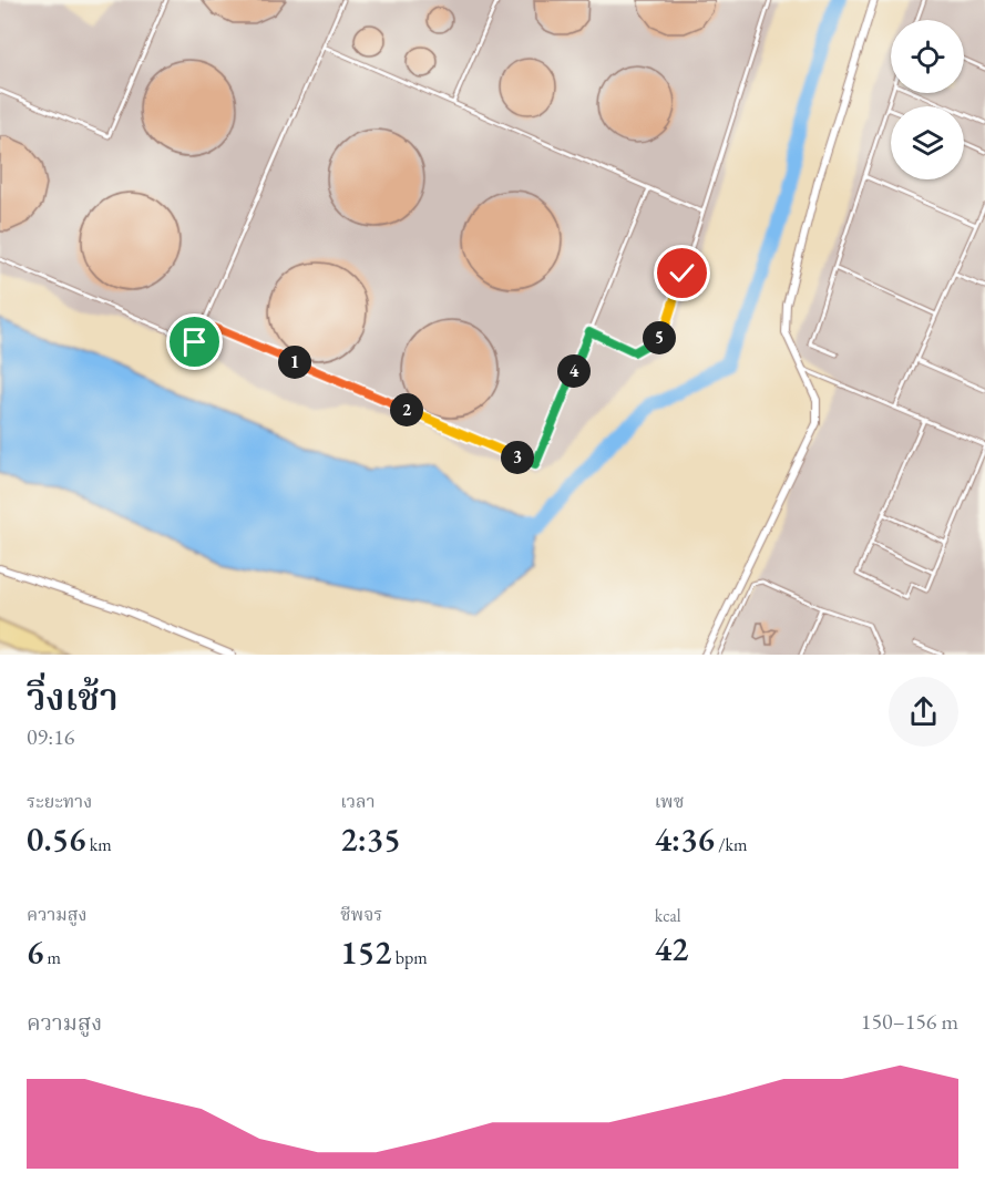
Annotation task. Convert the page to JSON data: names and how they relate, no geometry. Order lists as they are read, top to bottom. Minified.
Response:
{"page":{"pins":["5","1","4","2","3"],"heading":["วิ่งเช้า","09:16"],"stats":[["ระยะทาง","0.56 km"],["เวลา","2:35"],["เพซ","4:36 /km"],["ความสูง","6 m"],["ชีพจร","152 bpm"],["kcal","42"]],"chart":["ความสูง","150–156 m"]}}
